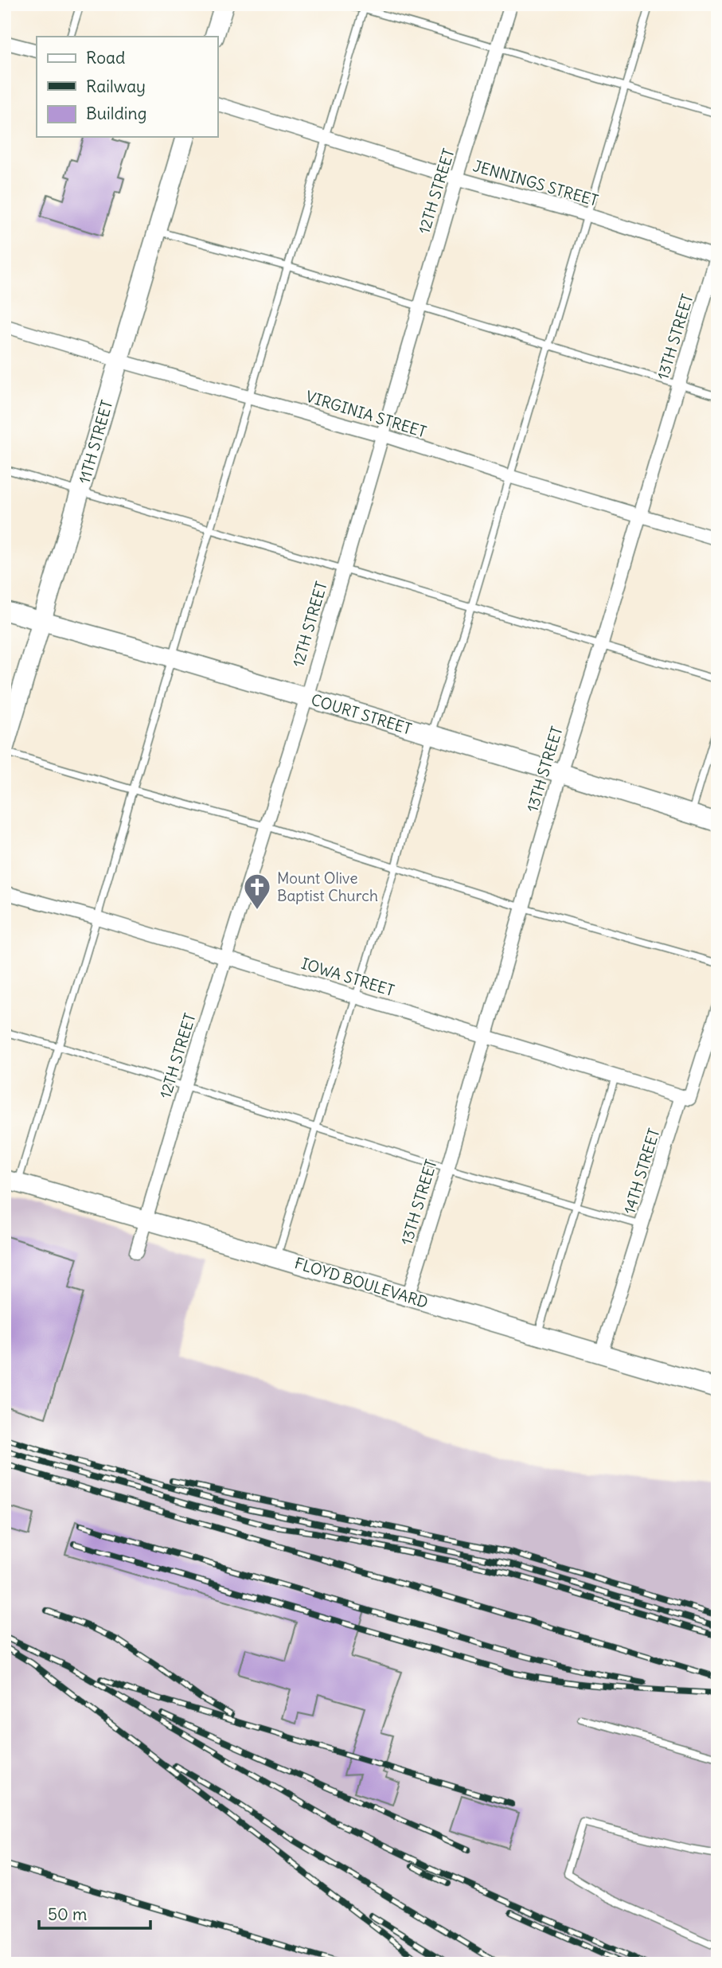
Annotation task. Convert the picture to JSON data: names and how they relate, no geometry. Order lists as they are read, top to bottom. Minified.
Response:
{"streets":{"main road":["11TH STREET","COURT STREET","FLOYD BOULEVARD"],"street":["JENNINGS STREET","12TH STREET","13TH STREET","VIRGINIA STREET","IOWA STREET","14TH STREET"]},"crossings":[["JENNINGS STREET","12TH STREET"],["JENNINGS STREET","13TH STREET"],["12TH STREET","VIRGINIA STREET"],["12TH STREET","COURT STREET"],["12TH STREET","IOWA STREET"],["12TH STREET","FLOYD BOULEVARD"],["13TH STREET","VIRGINIA STREET"],["13TH STREET","COURT STREET"],["13TH STREET","IOWA STREET"],["13TH STREET","FLOYD BOULEVARD"],["VIRGINIA STREET","11TH STREET"],["11TH STREET","COURT STREET"],["IOWA STREET","14TH STREET"],["14TH STREET","FLOYD BOULEVARD"]],"places":{"church":["Mount Olive Baptist Church"]},"legend":["Road","Railway","Building"],"scale_bar":"50 m"}
